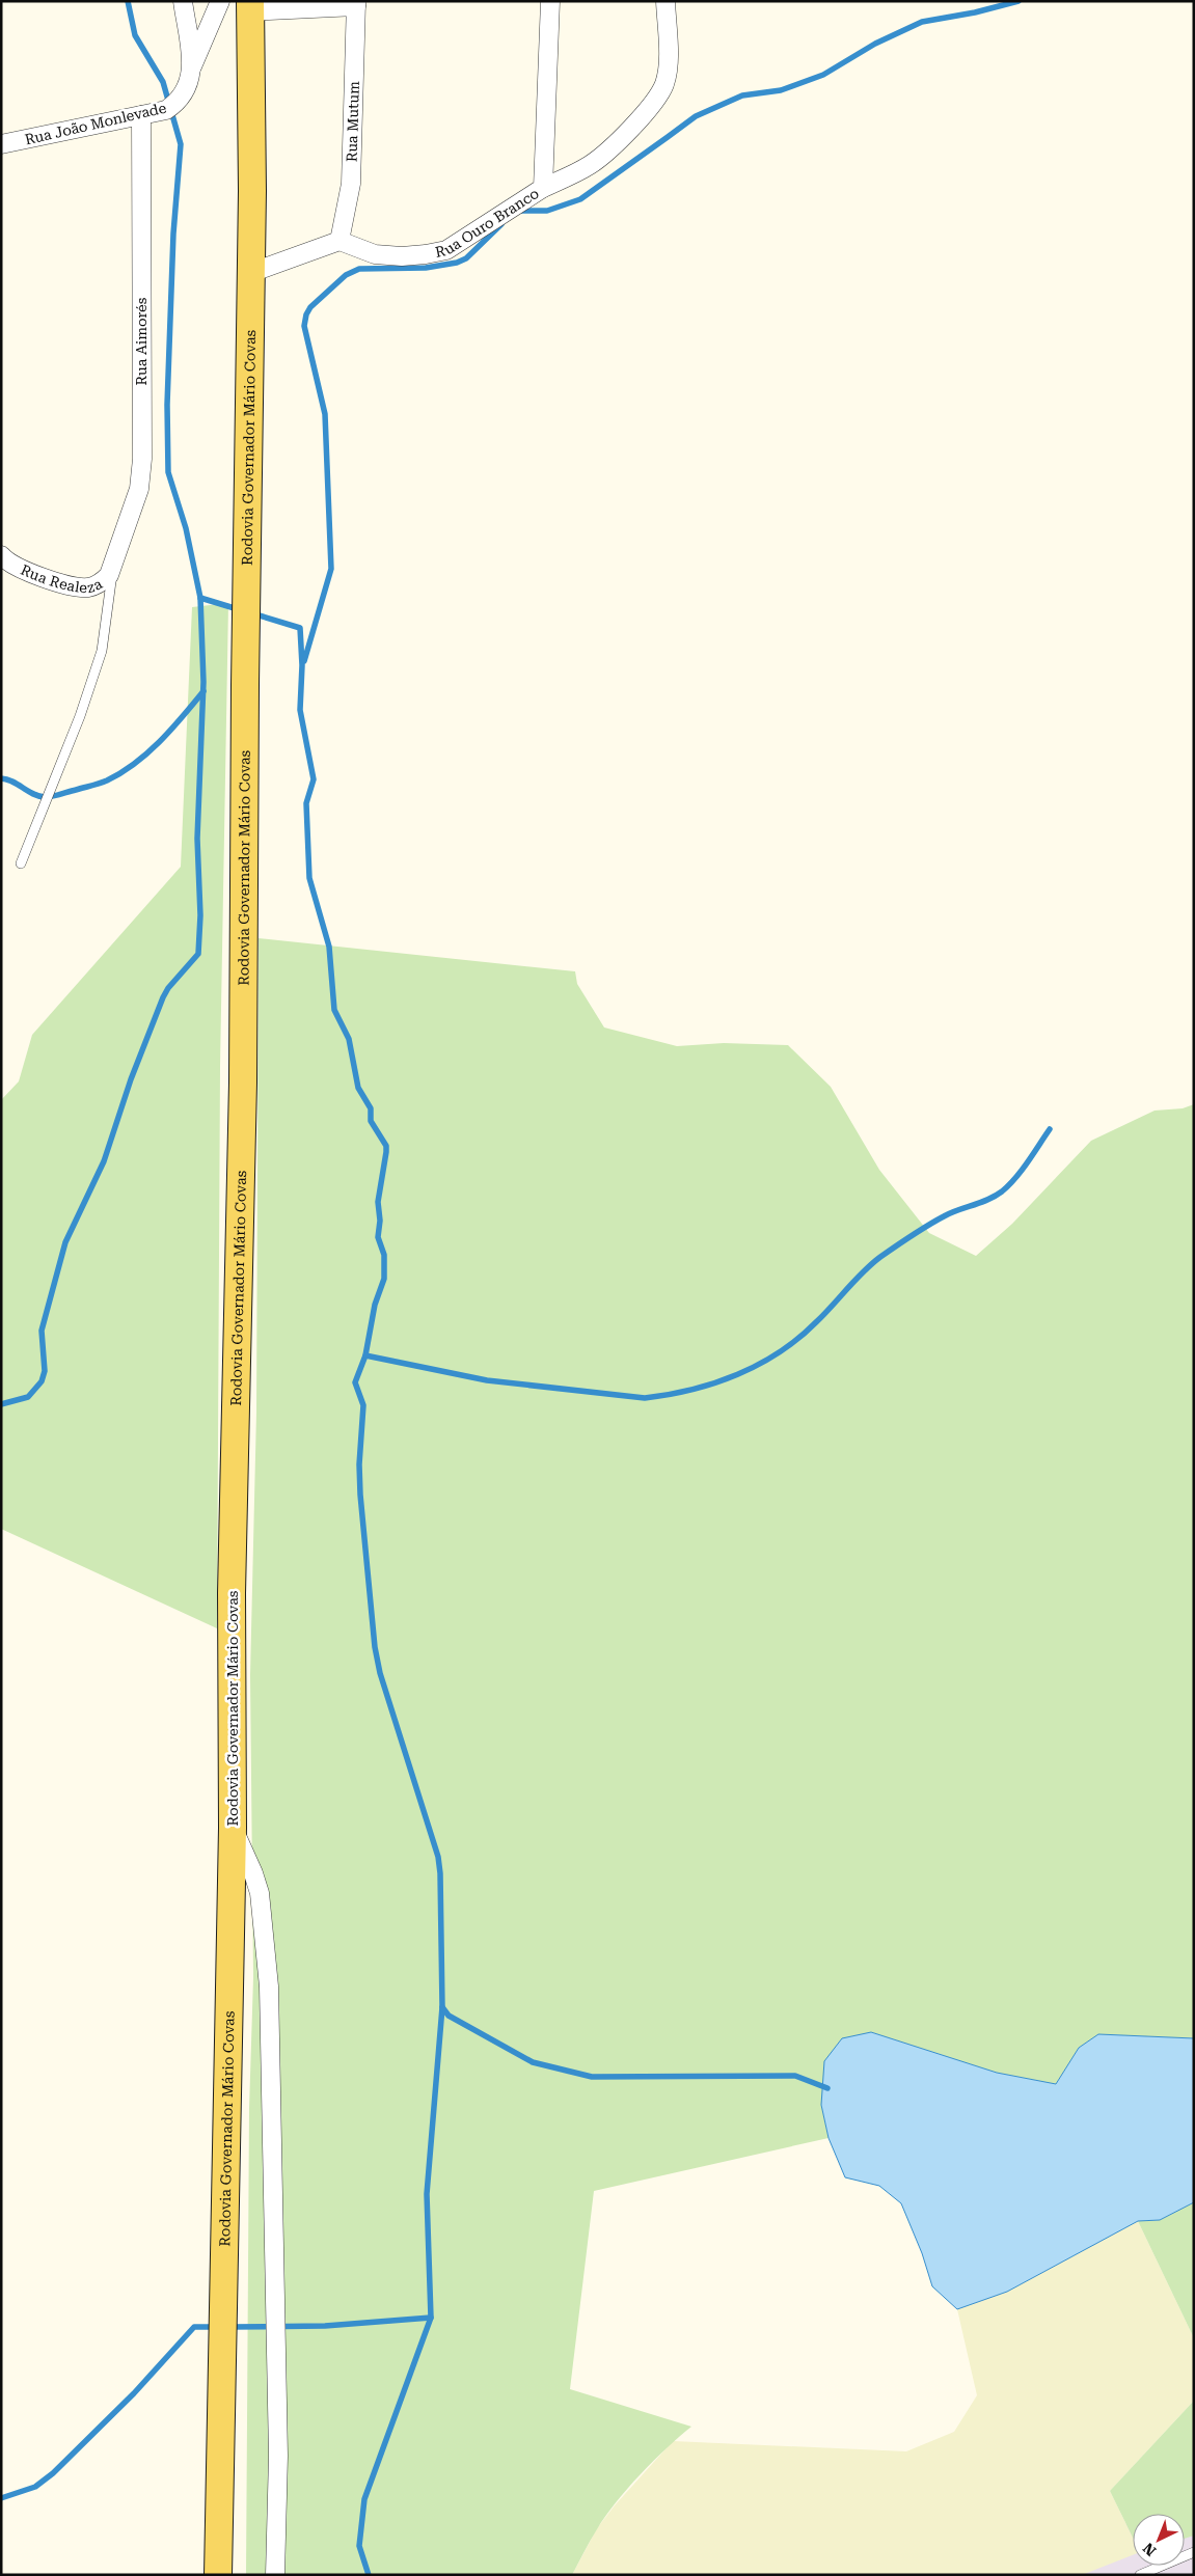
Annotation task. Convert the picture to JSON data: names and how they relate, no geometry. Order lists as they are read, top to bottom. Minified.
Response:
{"streets":{"main road":["Rodovia Governador Mário Covas"],"street":["Rua Mutum","Rua João Monlevade","Rua Ouro Branco","Rua Aimorés","Rua Realeza"]},"crossings":[["Rua Mutum","Rua Ouro Branco"],["Rua João Monlevade","Rua Aimorés"],["Rua Aimorés","Rua Realeza"]],"north":"bottom left"}
